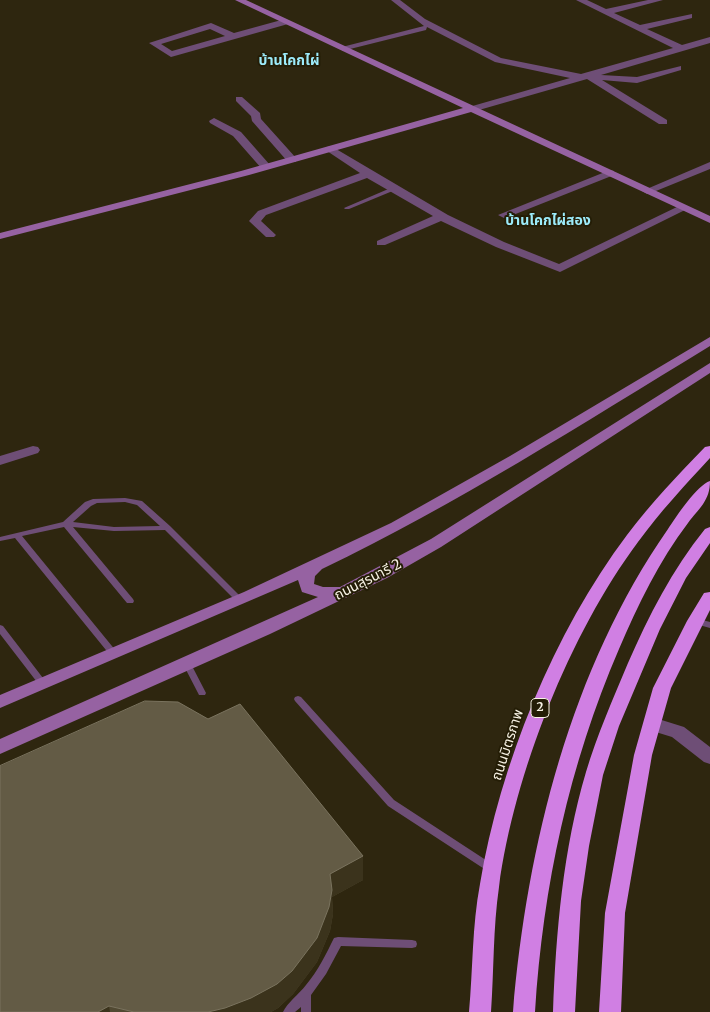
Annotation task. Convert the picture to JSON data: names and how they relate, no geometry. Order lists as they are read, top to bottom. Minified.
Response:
{"streets":{"highway":["2","ถนนมิตรภาพ"],"street":["ถนนสุรนารี 2"]},"districts":["บ้านโคกไผ่","บ้านโคกไผ่สอง"]}
